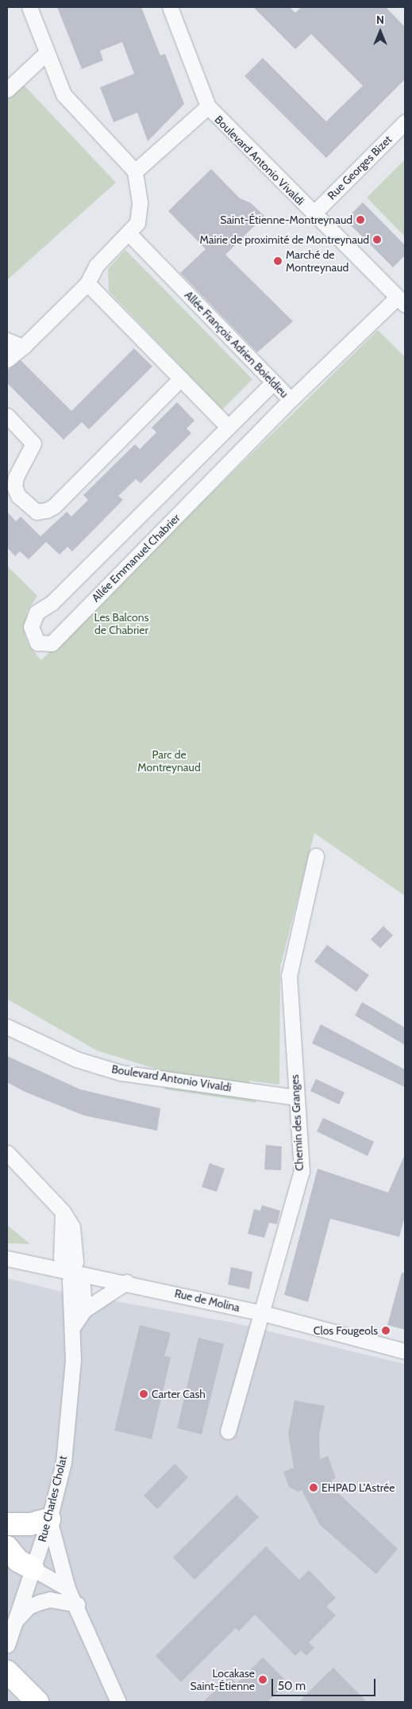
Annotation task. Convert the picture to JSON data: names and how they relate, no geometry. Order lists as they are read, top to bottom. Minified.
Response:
{"streets":{"street":["Boulevard Antonio Vivaldi","Rue Georges Bizet","Allée François Adrien Boieldieu","Allée Emmanuel Chabrier","Chemin des Granges","Rue de Molina","Rue Charles Cholat"]},"crossings":[["Boulevard Antonio Vivaldi","Rue Georges Bizet"],["Boulevard Antonio Vivaldi","Allée François Adrien Boieldieu"],["Boulevard Antonio Vivaldi","Chemin des Granges"],["Allée François Adrien Boieldieu","Allée Emmanuel Chabrier"],["Chemin des Granges","Rue de Molina"],["Rue de Molina","Rue Charles Cholat"]],"parks":["Les Balcons de Chabrier","Parc de Montreynaud"],"places":["Saint-Étienne-Montreynaud","Mairie de proximité de Montreynaud","Marché de Montreynaud","Clos Fougeols","Carter Cash","EHPAD L'Astrée","Locakase Saint-Étienne"],"scale_bar":"50 m","north":"top"}
